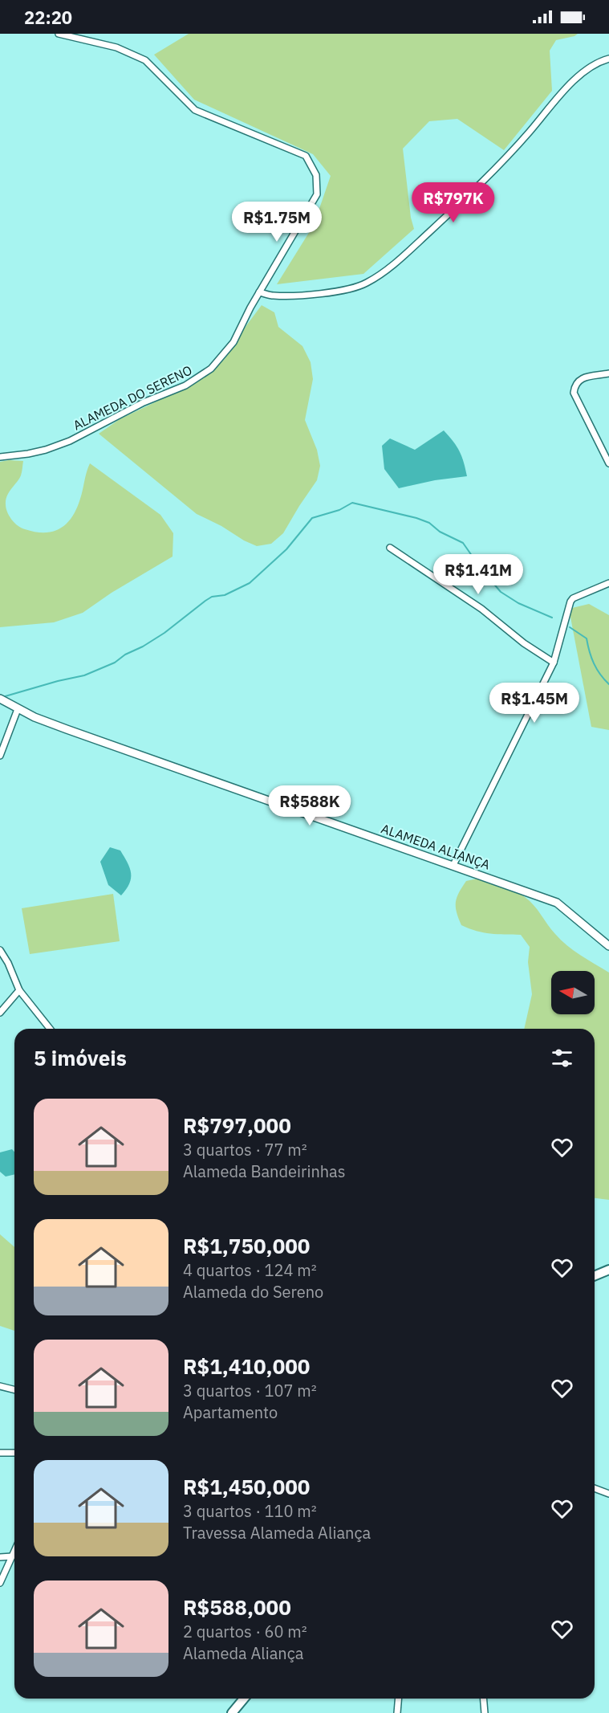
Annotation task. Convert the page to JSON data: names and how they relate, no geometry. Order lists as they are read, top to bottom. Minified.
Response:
{"streets":{"street":["ALAMEDA DO SERENO","ALAMEDA ALIANÇA"]},"north":"left","page":{"status":"22:20","price":["R$797K","R$1.75M","R$1.41M","R$1.45M","R$588K"],"heading":"5 imóveis","list":[{"name":"R$797,000","note":"3 quartos · 77 m² · Alameda Bandeirinhas"},{"name":"R$1,750,000","note":"4 quartos · 124 m² · Alameda do Sereno"},{"name":"R$1,410,000","note":"3 quartos · 107 m² · Apartamento"},{"name":"R$1,450,000","note":"3 quartos · 110 m² · Travessa Alameda Aliança"},{"name":"R$588,000","note":"2 quartos · 60 m² · Alameda Aliança"}]}}
